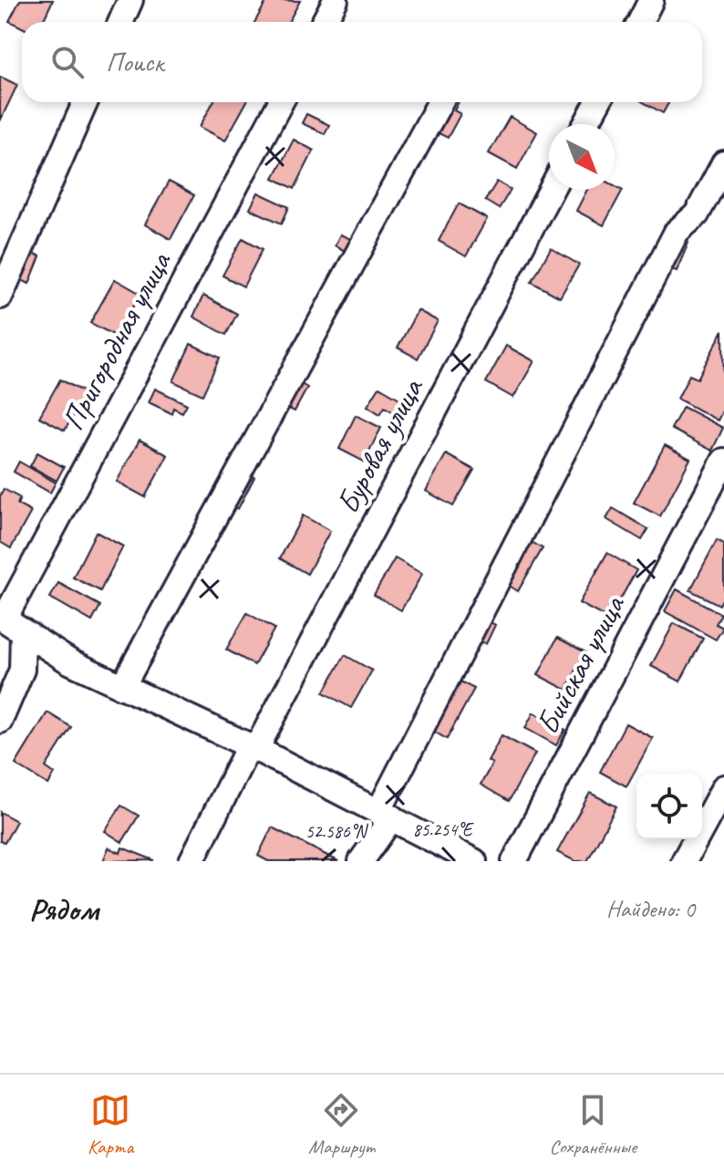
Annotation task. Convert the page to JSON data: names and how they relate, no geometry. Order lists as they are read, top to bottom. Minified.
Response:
{"streets":{"street":["Пригородная улица","Буровая улица","Бийская улица"]},"north":"bottom right","page":{"search":"Поиск","heading":["Рядом","Найдено: 0"],"nav":["Карта","Маршрут","Сохранённые"]},"coordinates":["85.254°E","52.586°N"]}
